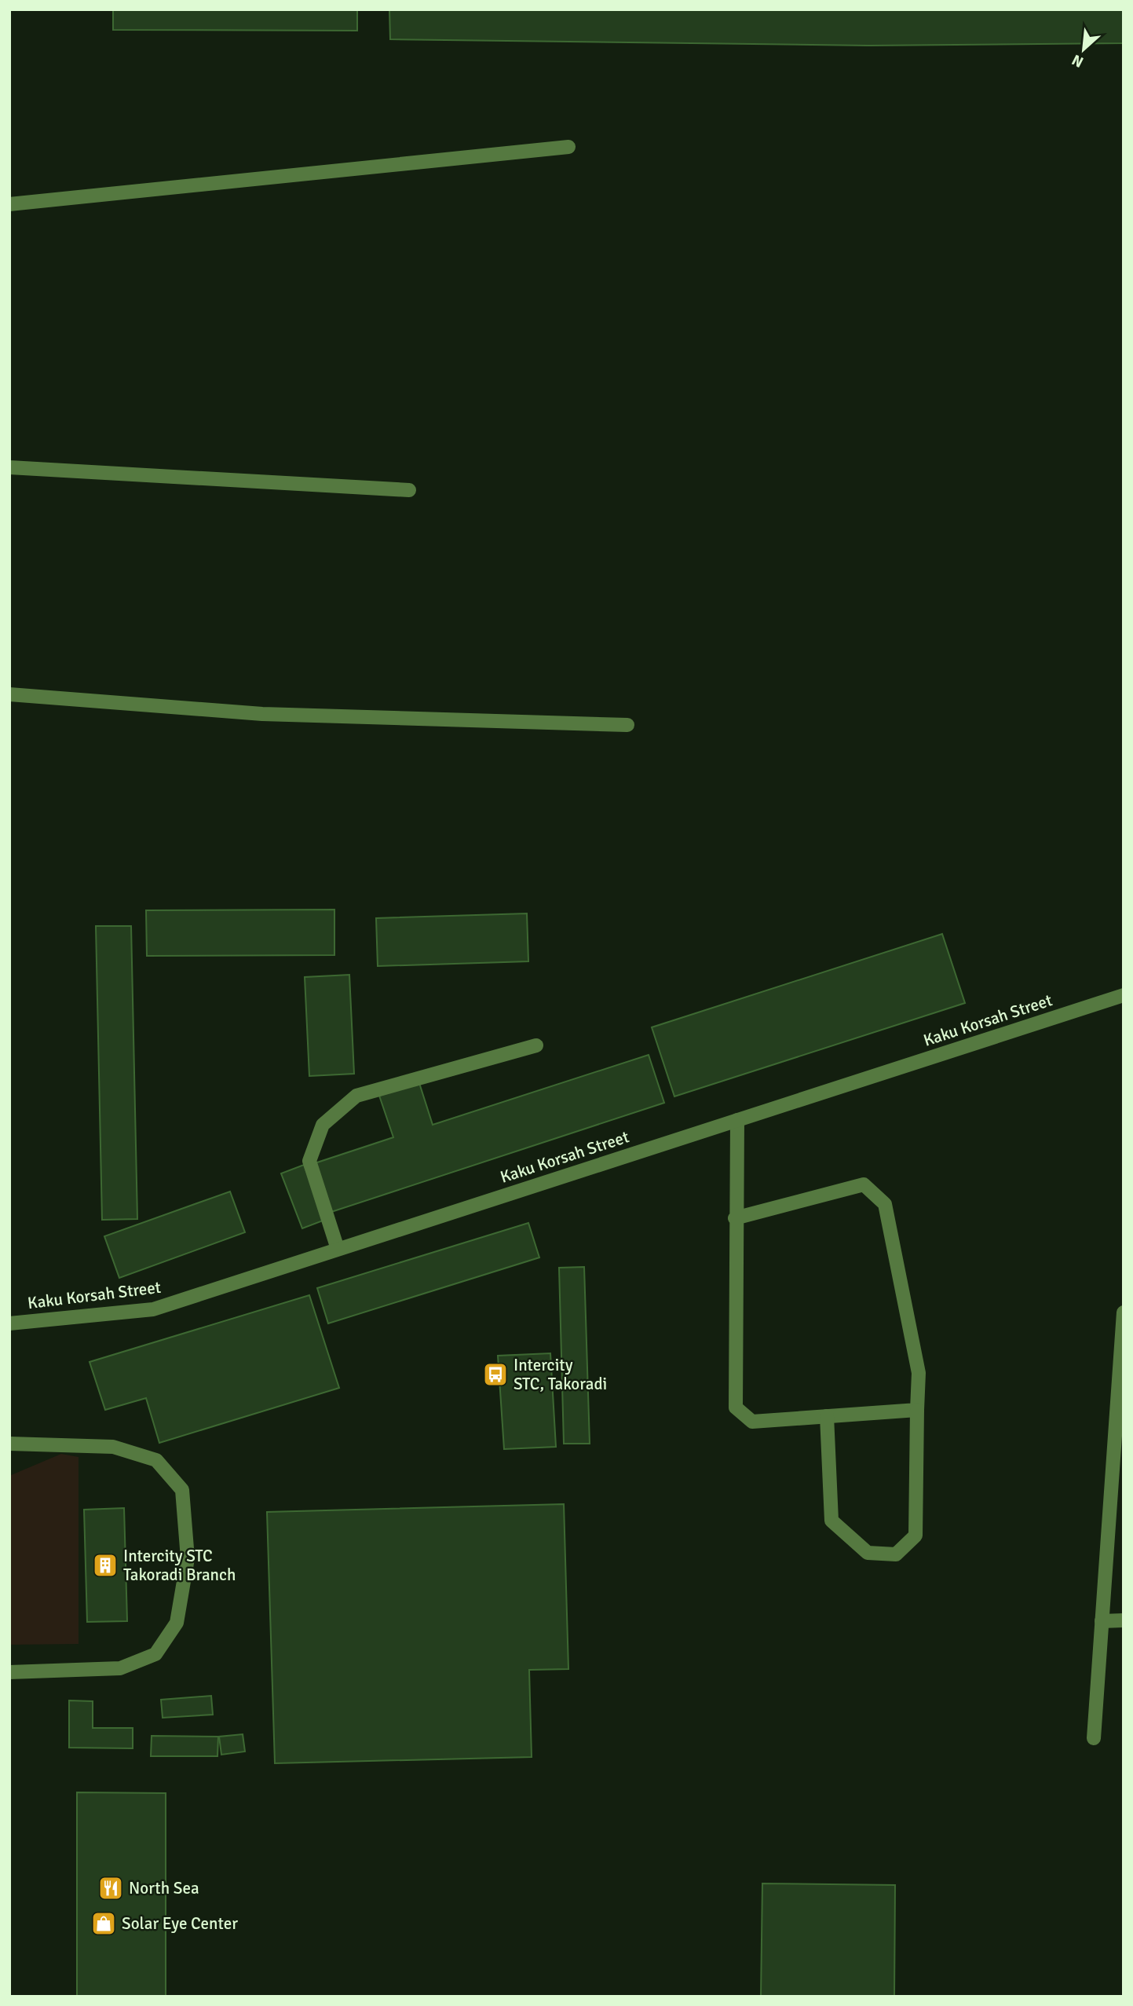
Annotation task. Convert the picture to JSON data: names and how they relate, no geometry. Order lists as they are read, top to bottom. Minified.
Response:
{"streets":{"street":["Kaku Korsah Street"]},"places":{"bus stop":["Intercity STC, Takoradi"],"building":["Intercity STC Takoradi Branch"],"restaurant":["North Sea"],"shop":["Solar Eye Center"]},"north":"bottom left"}
